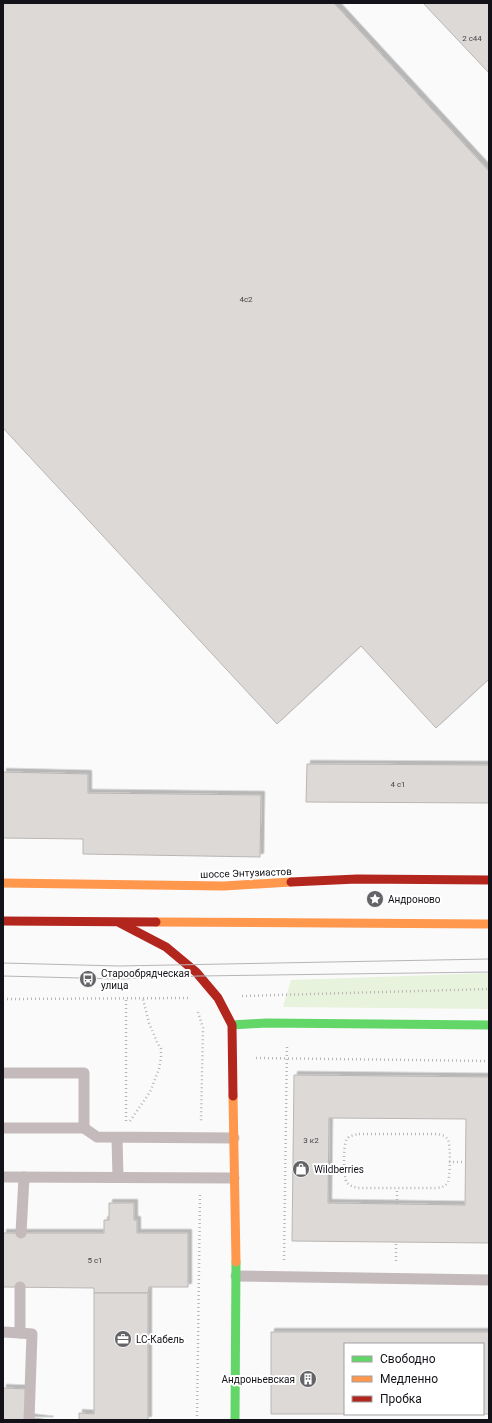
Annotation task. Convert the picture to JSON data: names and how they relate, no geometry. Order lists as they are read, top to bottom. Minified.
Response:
{"streets":{"main road":["шоссе Энтузиастов"]},"places":{"place":["Андроново"],"bus stop":["Старообрядческая улица"],"shop":["Wildberries"],"office":["LC-Кабель"],"building":["Андроньевская"]},"house_numbers":["2 с44","4с2","4 с1","3 к2","5 с1"],"legend":["Свободно","Медленно","Пробка"]}
